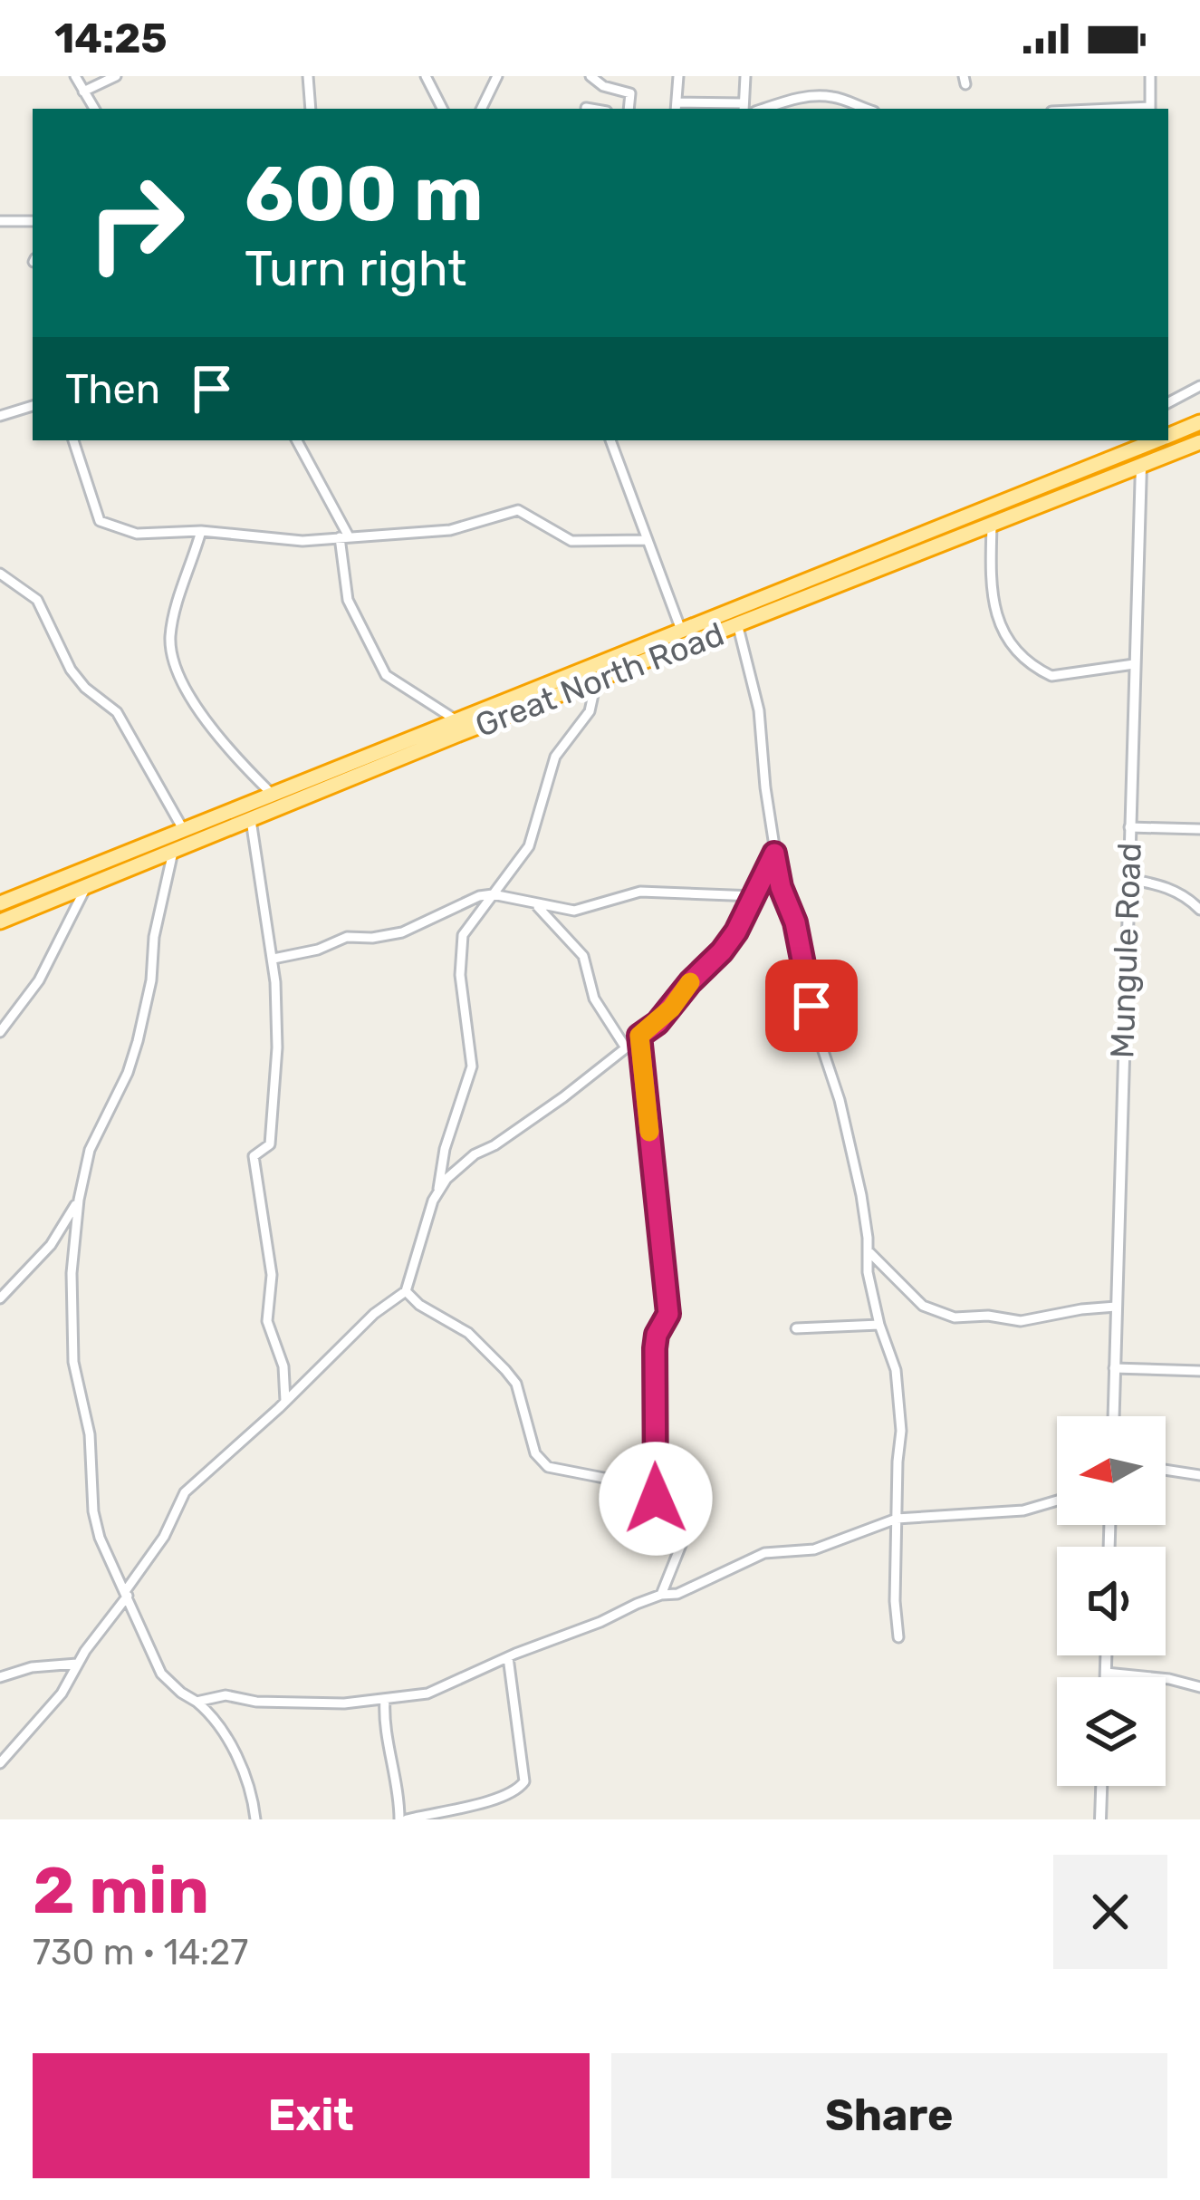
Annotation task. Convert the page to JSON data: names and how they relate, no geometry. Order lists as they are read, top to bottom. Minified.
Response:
{"streets":{"highway":["Great North Road"],"street":["Mungule Road"]},"crossings":[["Great North Road","Mungule Road"]],"north":"left","page":{"status":"14:25","turn":["600 m","Turn right"],"then":"Then","heading":["2 min","730 m · 14:27"],"buttons":["Exit","Share"]}}
